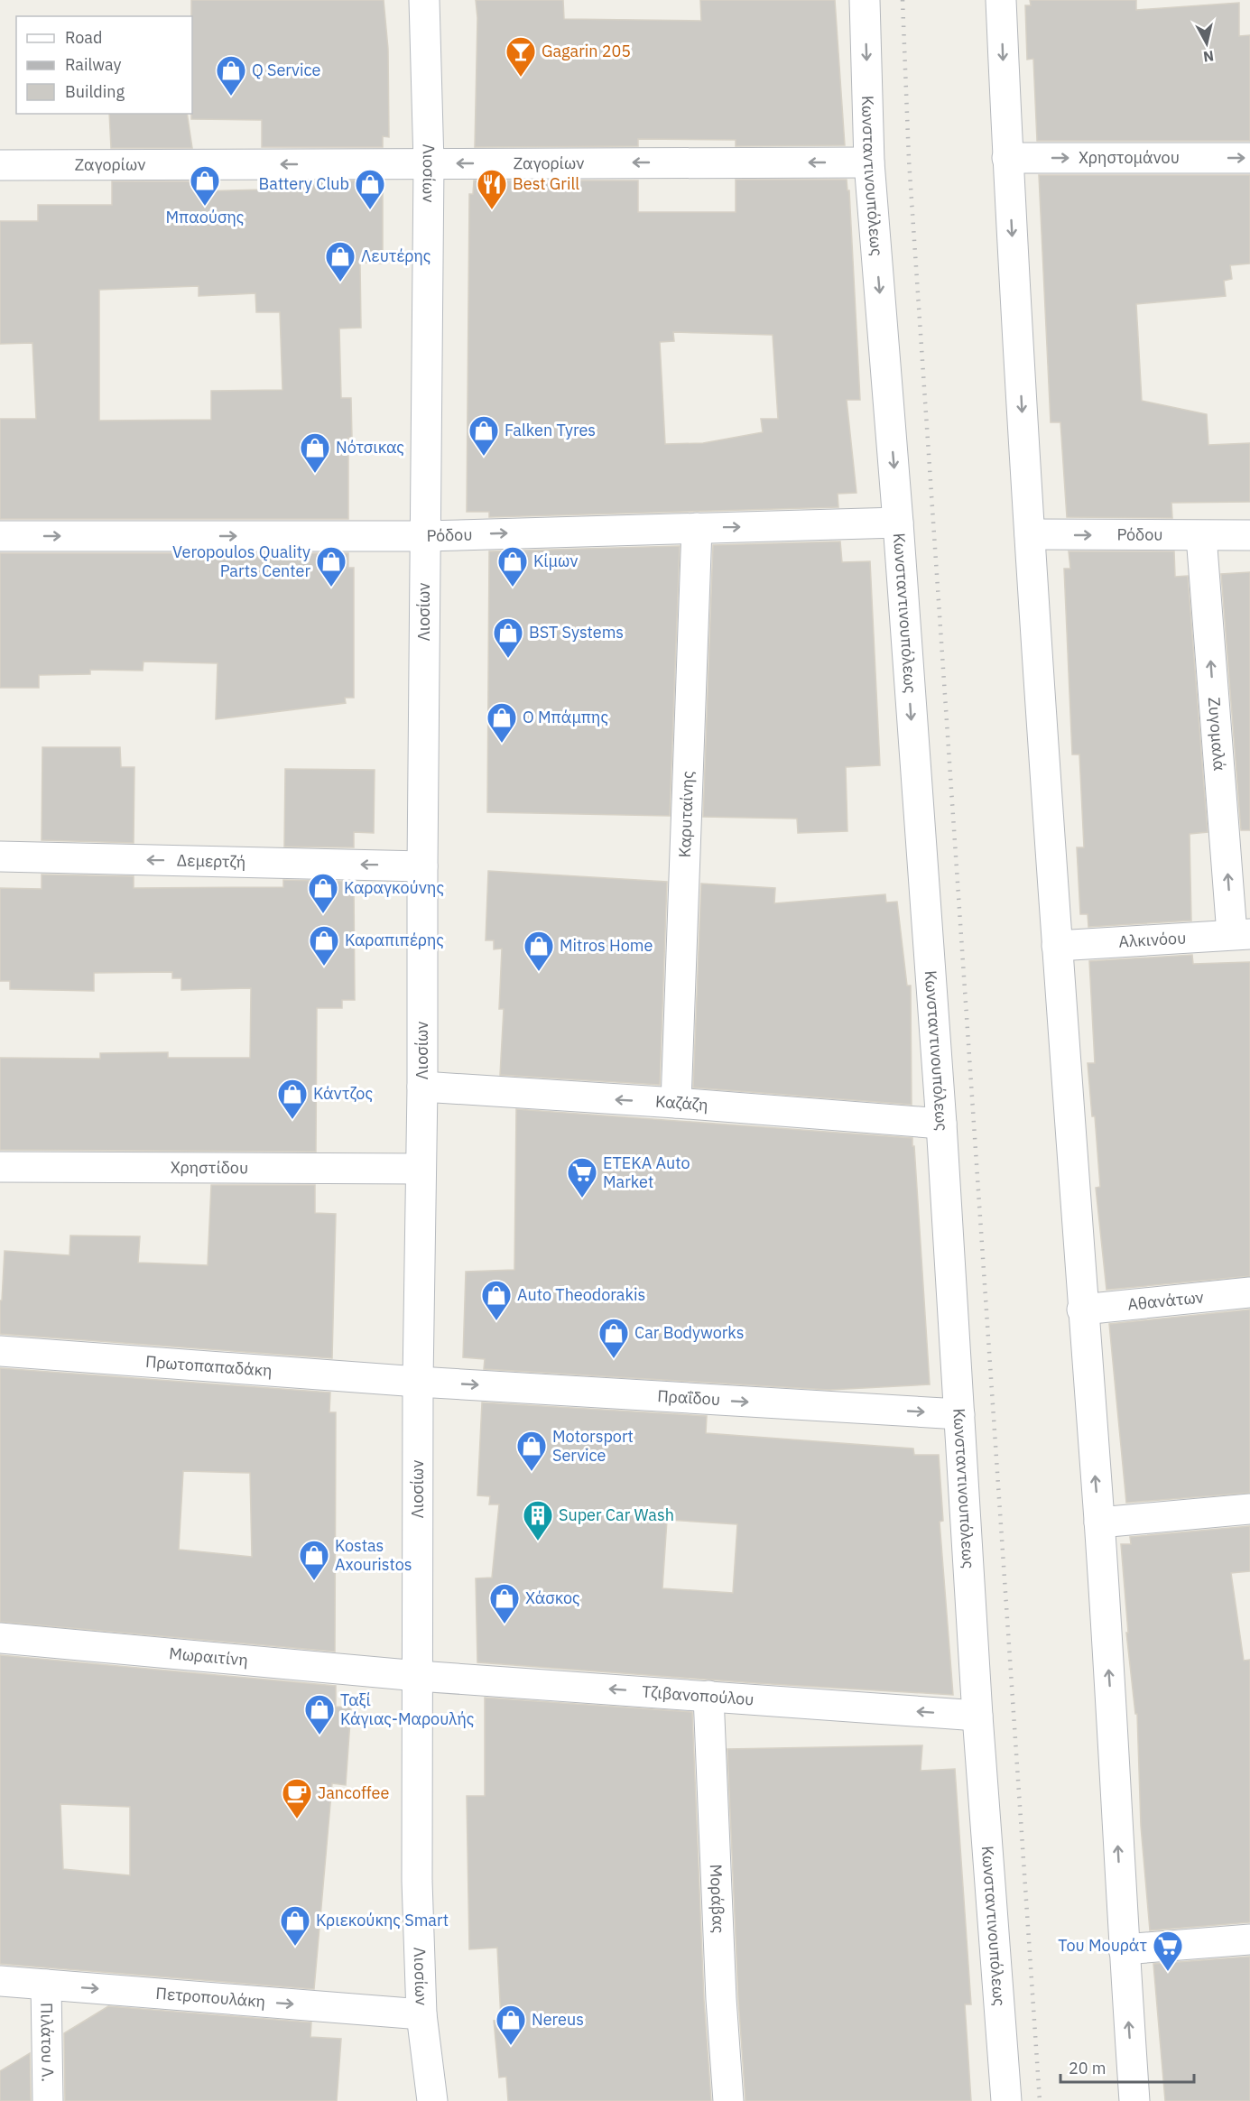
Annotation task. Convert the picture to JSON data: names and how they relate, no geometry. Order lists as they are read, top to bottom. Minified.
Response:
{"streets":{"street":["Χρηστομάνου","Ζαγορίων","Λιοσίων","Κωνσταντινουπόλεως","Ρόδου","Ζυγομαλά","Καρυταίνης","Δεμερτζή","Αλκινόου","Καζάζη","Χρηστίδου","Αθανάτων","Πρωτοπαπαδάκη","Πραΐδου","Μωραιτίνη","Τζιβανοπούλου","Μοράβας","Πετροπουλάκη","Πιλάτου Λ."]},"crossings":[["Ζαγορίων","Λιοσίων"],["Ζαγορίων","Κωνσταντινουπόλεως"],["Λιοσίων","Ρόδου"],["Λιοσίων","Δεμερτζή"],["Λιοσίων","Καζάζη"],["Λιοσίων","Χρηστίδου"],["Λιοσίων","Πρωτοπαπαδάκη"],["Λιοσίων","Πραΐδου"],["Λιοσίων","Μωραιτίνη"],["Λιοσίων","Τζιβανοπούλου"],["Λιοσίων","Πετροπουλάκη"],["Κωνσταντινουπόλεως","Ρόδου"],["Κωνσταντινουπόλεως","Καζάζη"],["Κωνσταντινουπόλεως","Πραΐδου"],["Κωνσταντινουπόλεως","Τζιβανοπούλου"],["Ρόδου","Ζυγομαλά"],["Ρόδου","Καρυταίνης"],["Ζυγομαλά","Αλκινόου"],["Καρυταίνης","Καζάζη"],["Πρωτοπαπαδάκη","Πραΐδου"],["Μωραιτίνη","Τζιβανοπούλου"],["Τζιβανοπούλου","Μοράβας"],["Πετροπουλάκη","Πιλάτου Λ."]],"one_way":["Χρηστομάνου","Ζαγορίων","Ρόδου","Δεμερτζή","Καζάζη","Πραΐδου","Τζιβανοπούλου","Πετροπουλάκη"],"places":{"bar":["Gagarin 205"],"shop":["Q Service","Μπαούσης","Battery Club","Λευτέρης","Falken Tyres","Νότσικας","Veropoulos Quality Parts Center","Κίμων","BST Systems","Ο Μπάμπης","Καραγκούνης","Καραπιπέρης","Mitros Home","Κάντζος","Auto Theodorakis","Car Bodyworks","Motorsport Service","Kostas Axouristos","Χάσκος","Ταξί Κάγιας-Μαρουλής","Κριεκούκης Smart","Nereus"],"restaurant":["Best Grill"],"supermarket":["ETEKA Auto Market","Του Μουράτ"],"building":["Super Car Wash"],"cafe":["Jancoffee"]},"legend":["Road","Railway","Building"],"scale_bar":"20 m","north":"bottom"}
